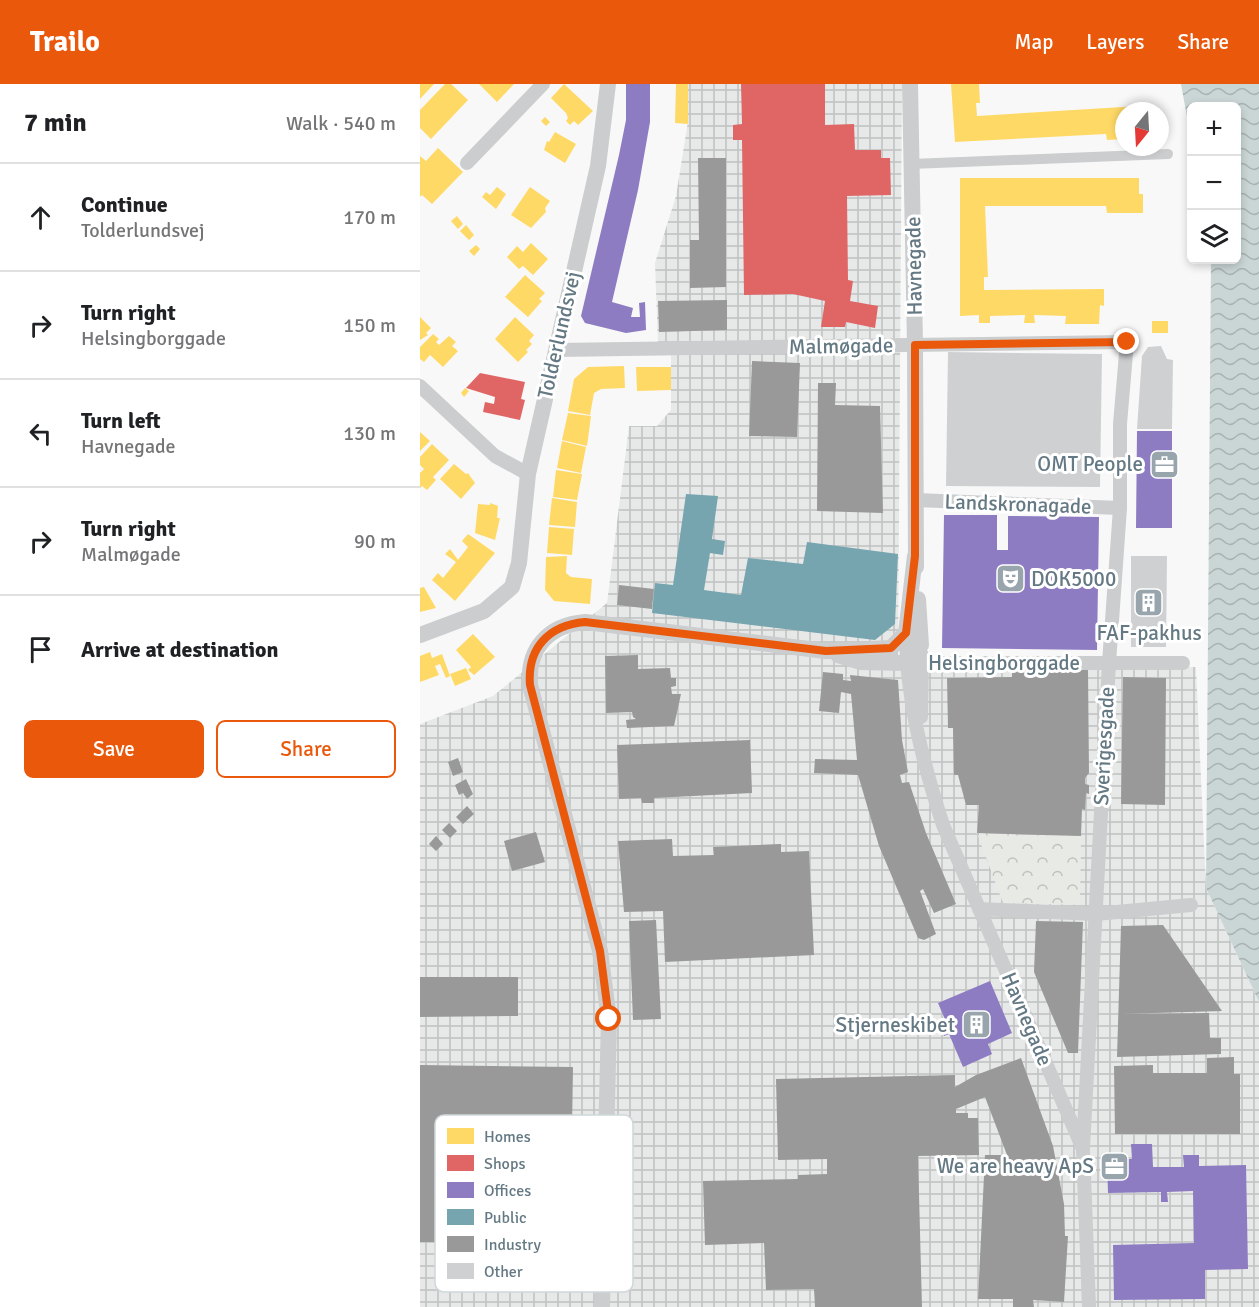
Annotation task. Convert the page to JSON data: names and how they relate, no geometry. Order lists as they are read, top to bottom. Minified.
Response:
{"streets":{"street":["Havnegade","Tolderlundsvej","Malmøgade","Landskronagade","Helsingborggade","Sverigesgade"]},"crossings":[["Havnegade","Malmøgade"],["Havnegade","Landskronagade"],["Havnegade","Helsingborggade"],["Havnegade","Sverigesgade"],["Tolderlundsvej","Malmøgade"],["Malmøgade","Sverigesgade"],["Landskronagade","Sverigesgade"],["Helsingborggade","Sverigesgade"]],"places":{"office":["OMT People","We are heavy ApS"],"theatre":["DOK5000"],"building":["FAF-pakhus","Stjerneskibet"]},"legend":["Homes","Shops","Offices","Public","Industry","Other"],"north":"bottom","page":{"header":"Trailo","nav":["Map","Layers","Share"],"heading":["7 min","Walk · 540 m"],"map_buttons":["+","−"],"list":[["Continue","Tolderlundsvej","170 m"],["Turn right","Helsingborggade","150 m"],["Turn left","Havnegade","130 m"],["Turn right","Malmøgade","90 m"],"Arrive at destination"],"buttons":["Save","Share"]}}
